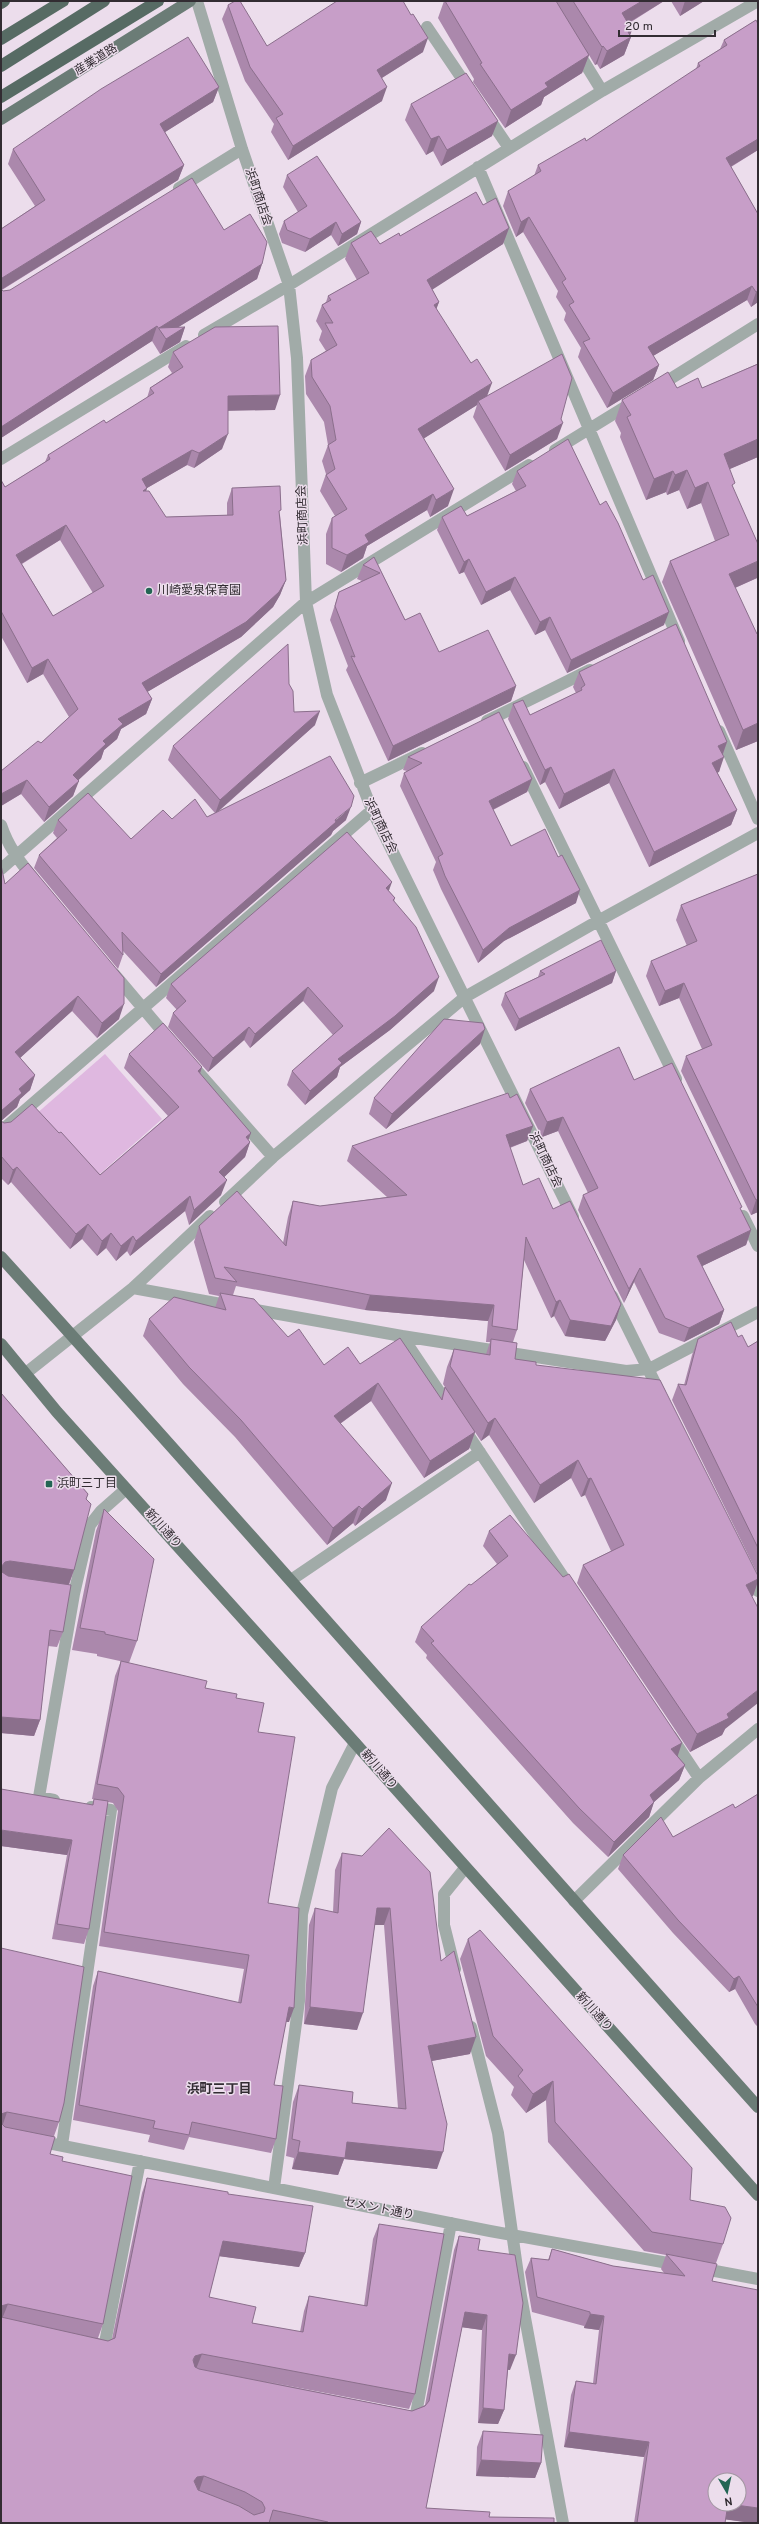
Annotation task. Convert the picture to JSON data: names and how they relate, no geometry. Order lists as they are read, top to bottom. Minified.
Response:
{"streets":{"main road":["産業道路","新川通り"],"street":["浜町商店会","セメント通り"]},"districts":["浜町三丁目"],"places":{"other":["川崎愛泉保育園"],"transit":["浜町三丁目"]},"scale_bar":"20 m","north":"bottom"}
